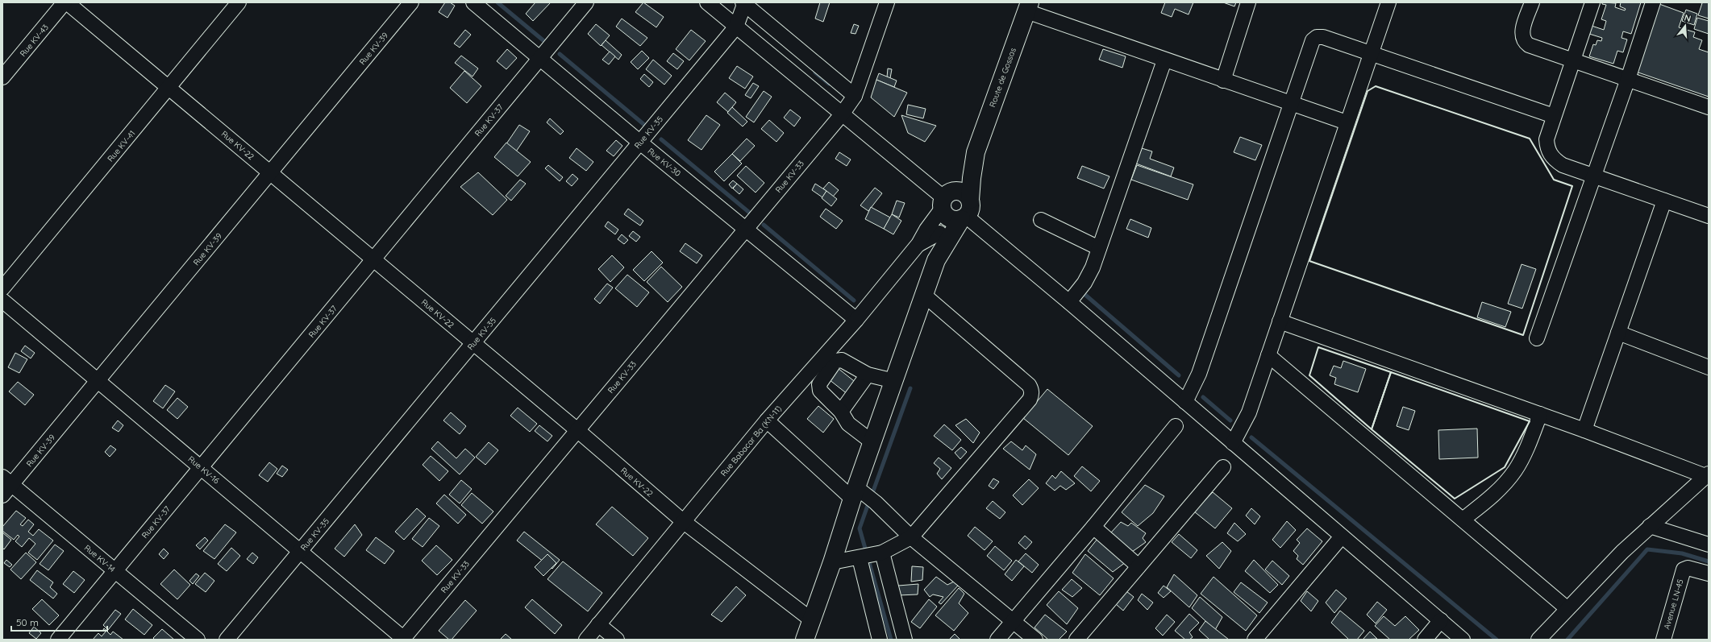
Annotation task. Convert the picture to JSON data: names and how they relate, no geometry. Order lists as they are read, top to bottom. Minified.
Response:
{"streets":{"main road":["Route de Gossas"],"street":["Rue KV-43","Rue KV-39","Rue KV-37","Rue KV-35","Rue KV-22","Rue KV-41","Rue KV-30","Rue KV-33","Rue Babacar Ba (KN-11)","Rue KV-16","Rue KV-14","Avenue LN-45"]},"crossings":[["Rue KV-43","Rue KV-22"],["Rue KV-39","Rue KV-22"],["Rue KV-39","Rue KV-16"],["Rue KV-39","Rue KV-14"],["Rue KV-37","Rue KV-22"],["Rue KV-37","Rue KV-30"],["Rue KV-37","Rue KV-16"],["Rue KV-37","Rue KV-14"],["Rue KV-35","Rue KV-22"],["Rue KV-35","Rue KV-30"],["Rue KV-35","Rue KV-16"],["Rue KV-22","Rue KV-41"],["Rue KV-22","Rue KV-33"],["Rue KV-22","Rue Babacar Ba (KN-11)"],["Rue KV-30","Rue KV-33"],["Rue KV-30","Rue Babacar Ba (KN-11)"],["Rue KV-33","Rue KV-16"]],"scale_bar":"50 m","north":"top"}
